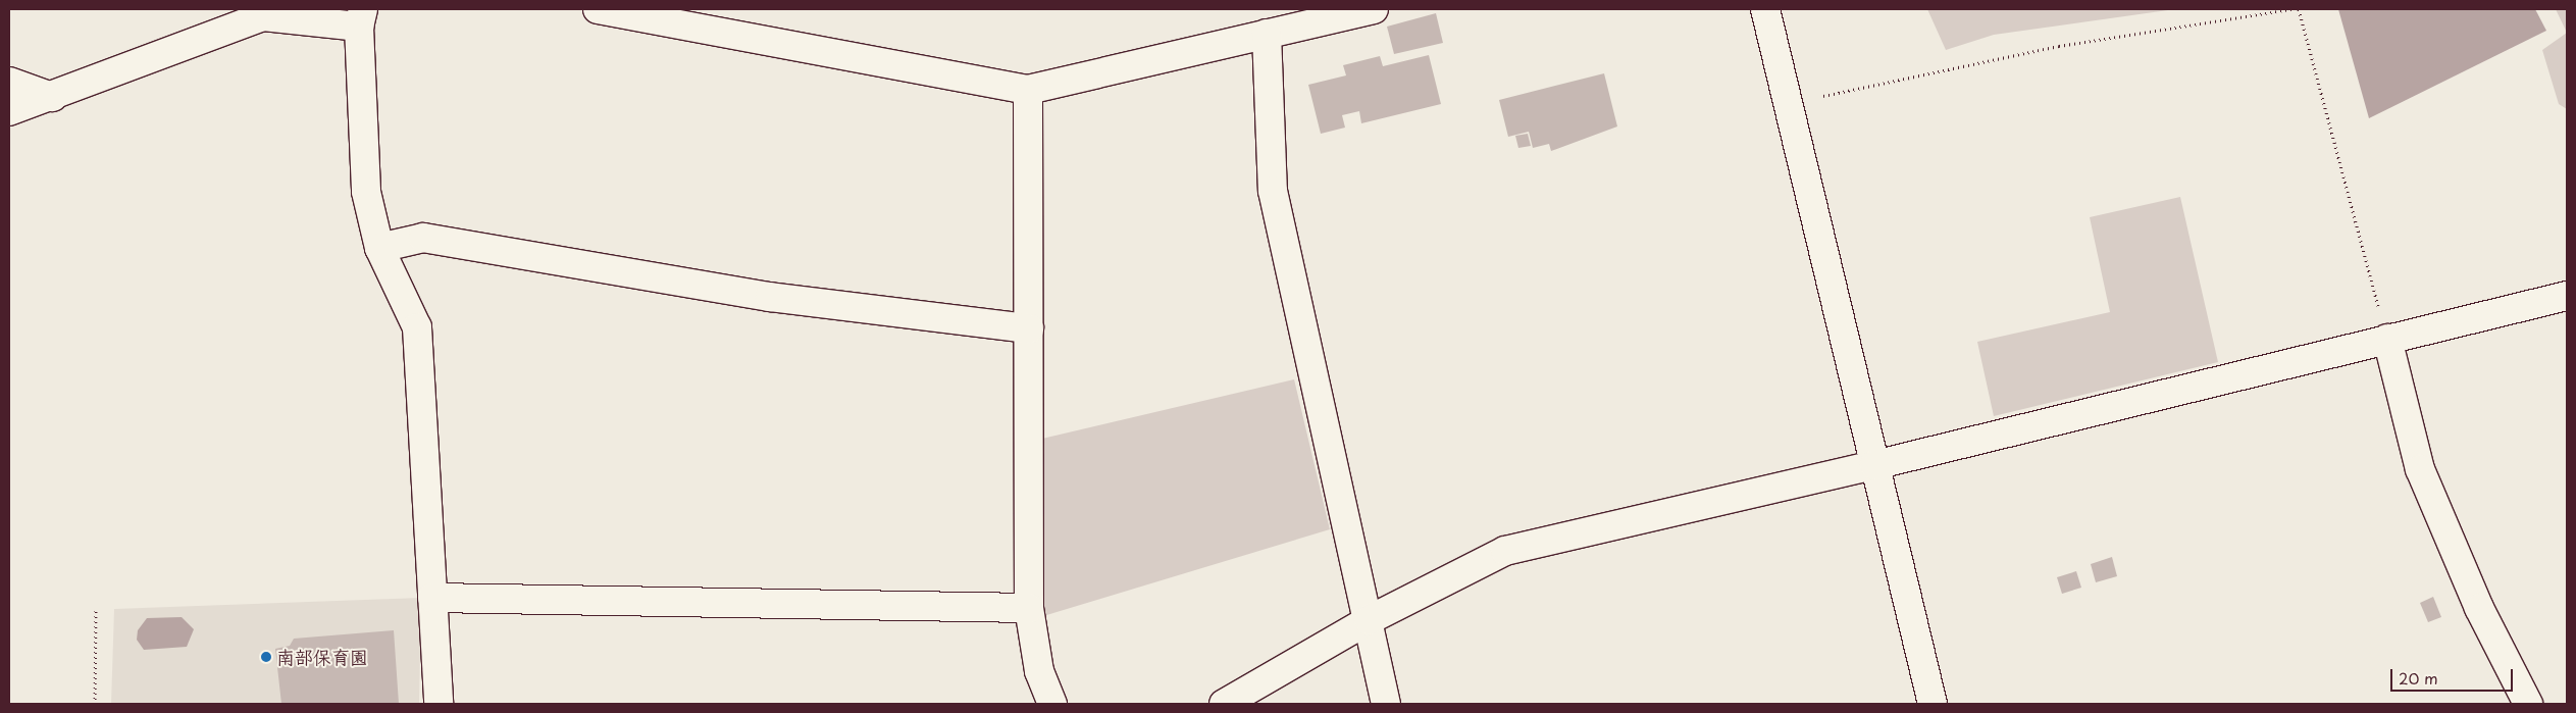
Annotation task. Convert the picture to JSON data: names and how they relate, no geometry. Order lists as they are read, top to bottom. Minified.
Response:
{"places":["南部保育園"],"scale_bar":"20 m"}
